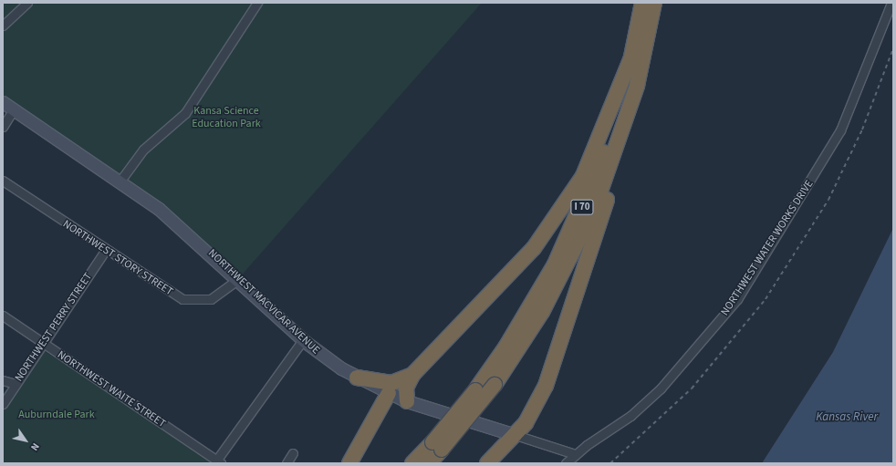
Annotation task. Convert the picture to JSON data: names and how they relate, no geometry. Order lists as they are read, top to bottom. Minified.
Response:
{"streets":{"highway":["I 70"],"main road":["NORTHWEST MACVICAR AVENUE"],"street":["NORTHWEST WATER WORKS DRIVE","NORTHWEST STORY STREET","NORTHWEST PERRY STREET","NORTHWEST WAITE STREET"]},"crossings":[["NORTHWEST WATER WORKS DRIVE","NORTHWEST MACVICAR AVENUE"],["NORTHWEST STORY STREET","NORTHWEST MACVICAR AVENUE"],["NORTHWEST STORY STREET","NORTHWEST PERRY STREET"],["NORTHWEST PERRY STREET","NORTHWEST WAITE STREET"]],"water":["Kansas River"],"parks":["Kansa Science Education Park","Auburndale Park"],"north":"bottom right"}
